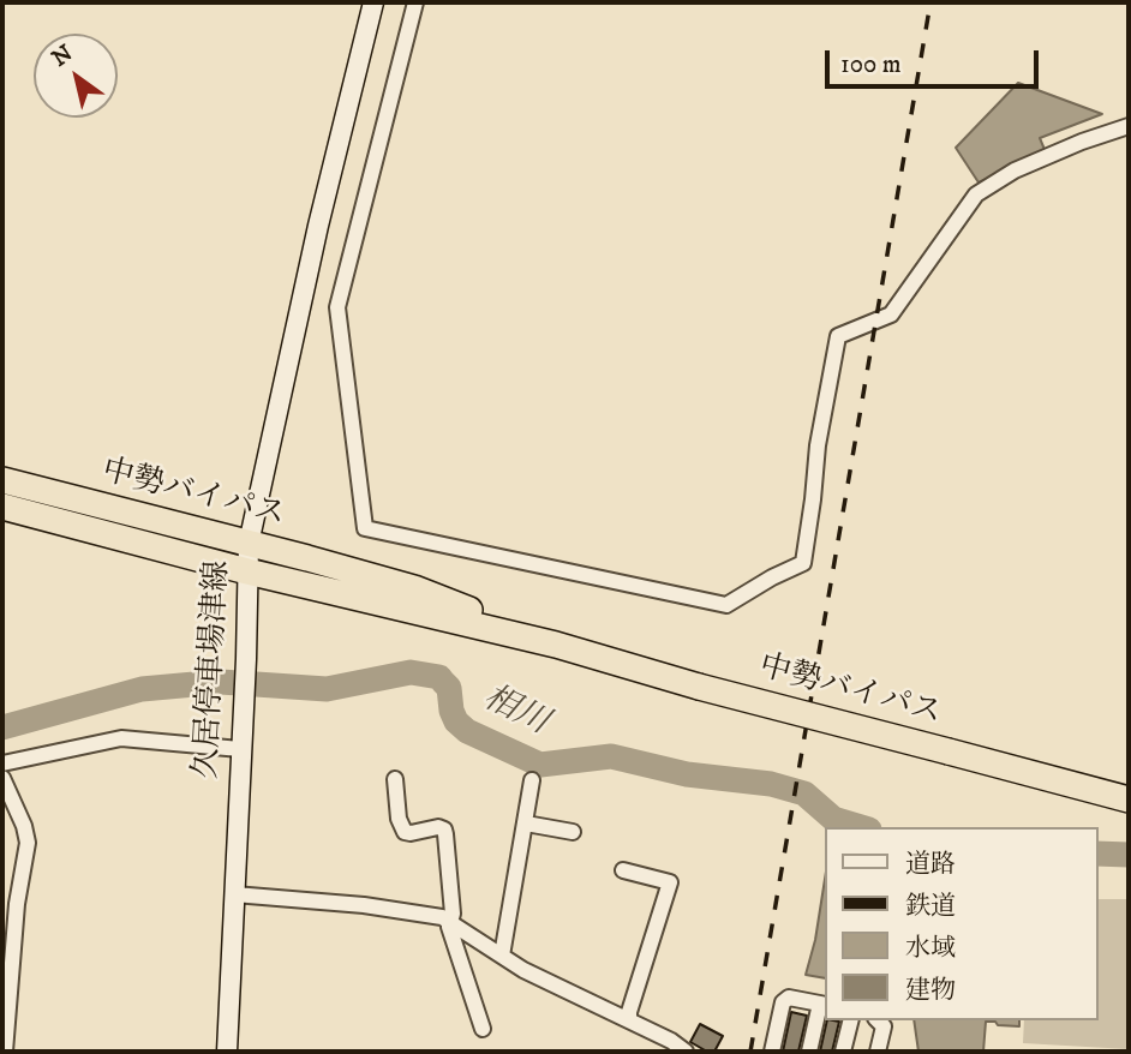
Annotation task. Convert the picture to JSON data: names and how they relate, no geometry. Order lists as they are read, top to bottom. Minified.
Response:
{"streets":{"highway":["中勢バイパス"],"main road":["久居停車場津線"]},"crossings":[["中勢バイパス","久居停車場津線"]],"water":["相川"],"legend":["道路","鉄道","水域","建物"],"scale_bar":"100 m","north":"top left"}
